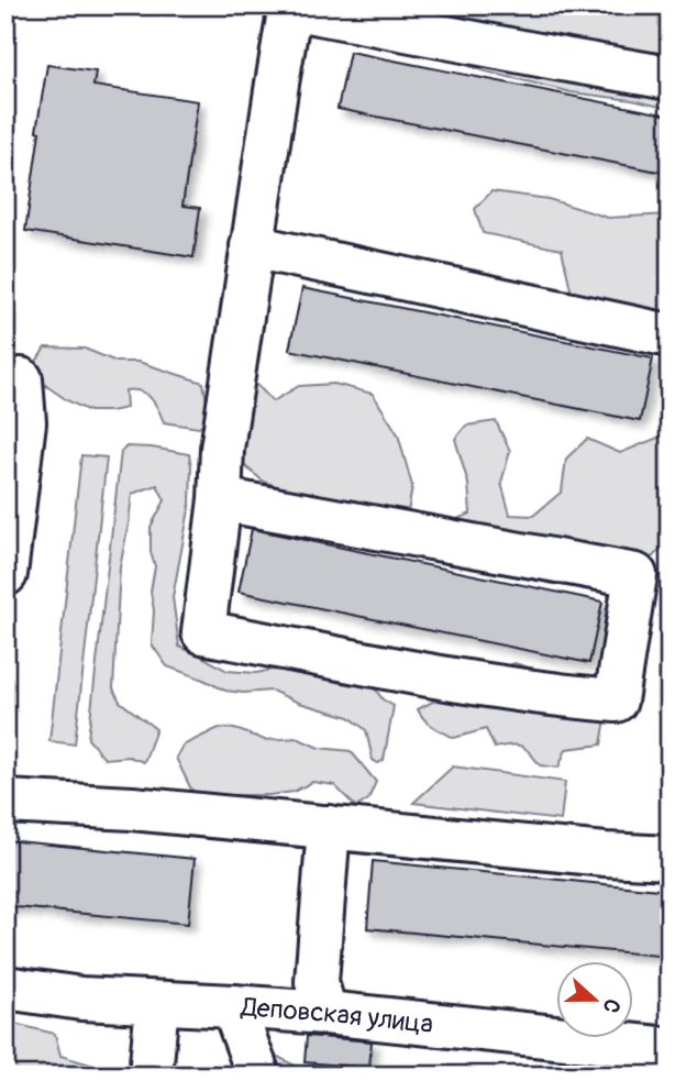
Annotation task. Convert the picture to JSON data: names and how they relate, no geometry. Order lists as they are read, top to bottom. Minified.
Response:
{"streets":{"street":["Деповская улица"]},"north":"right"}
